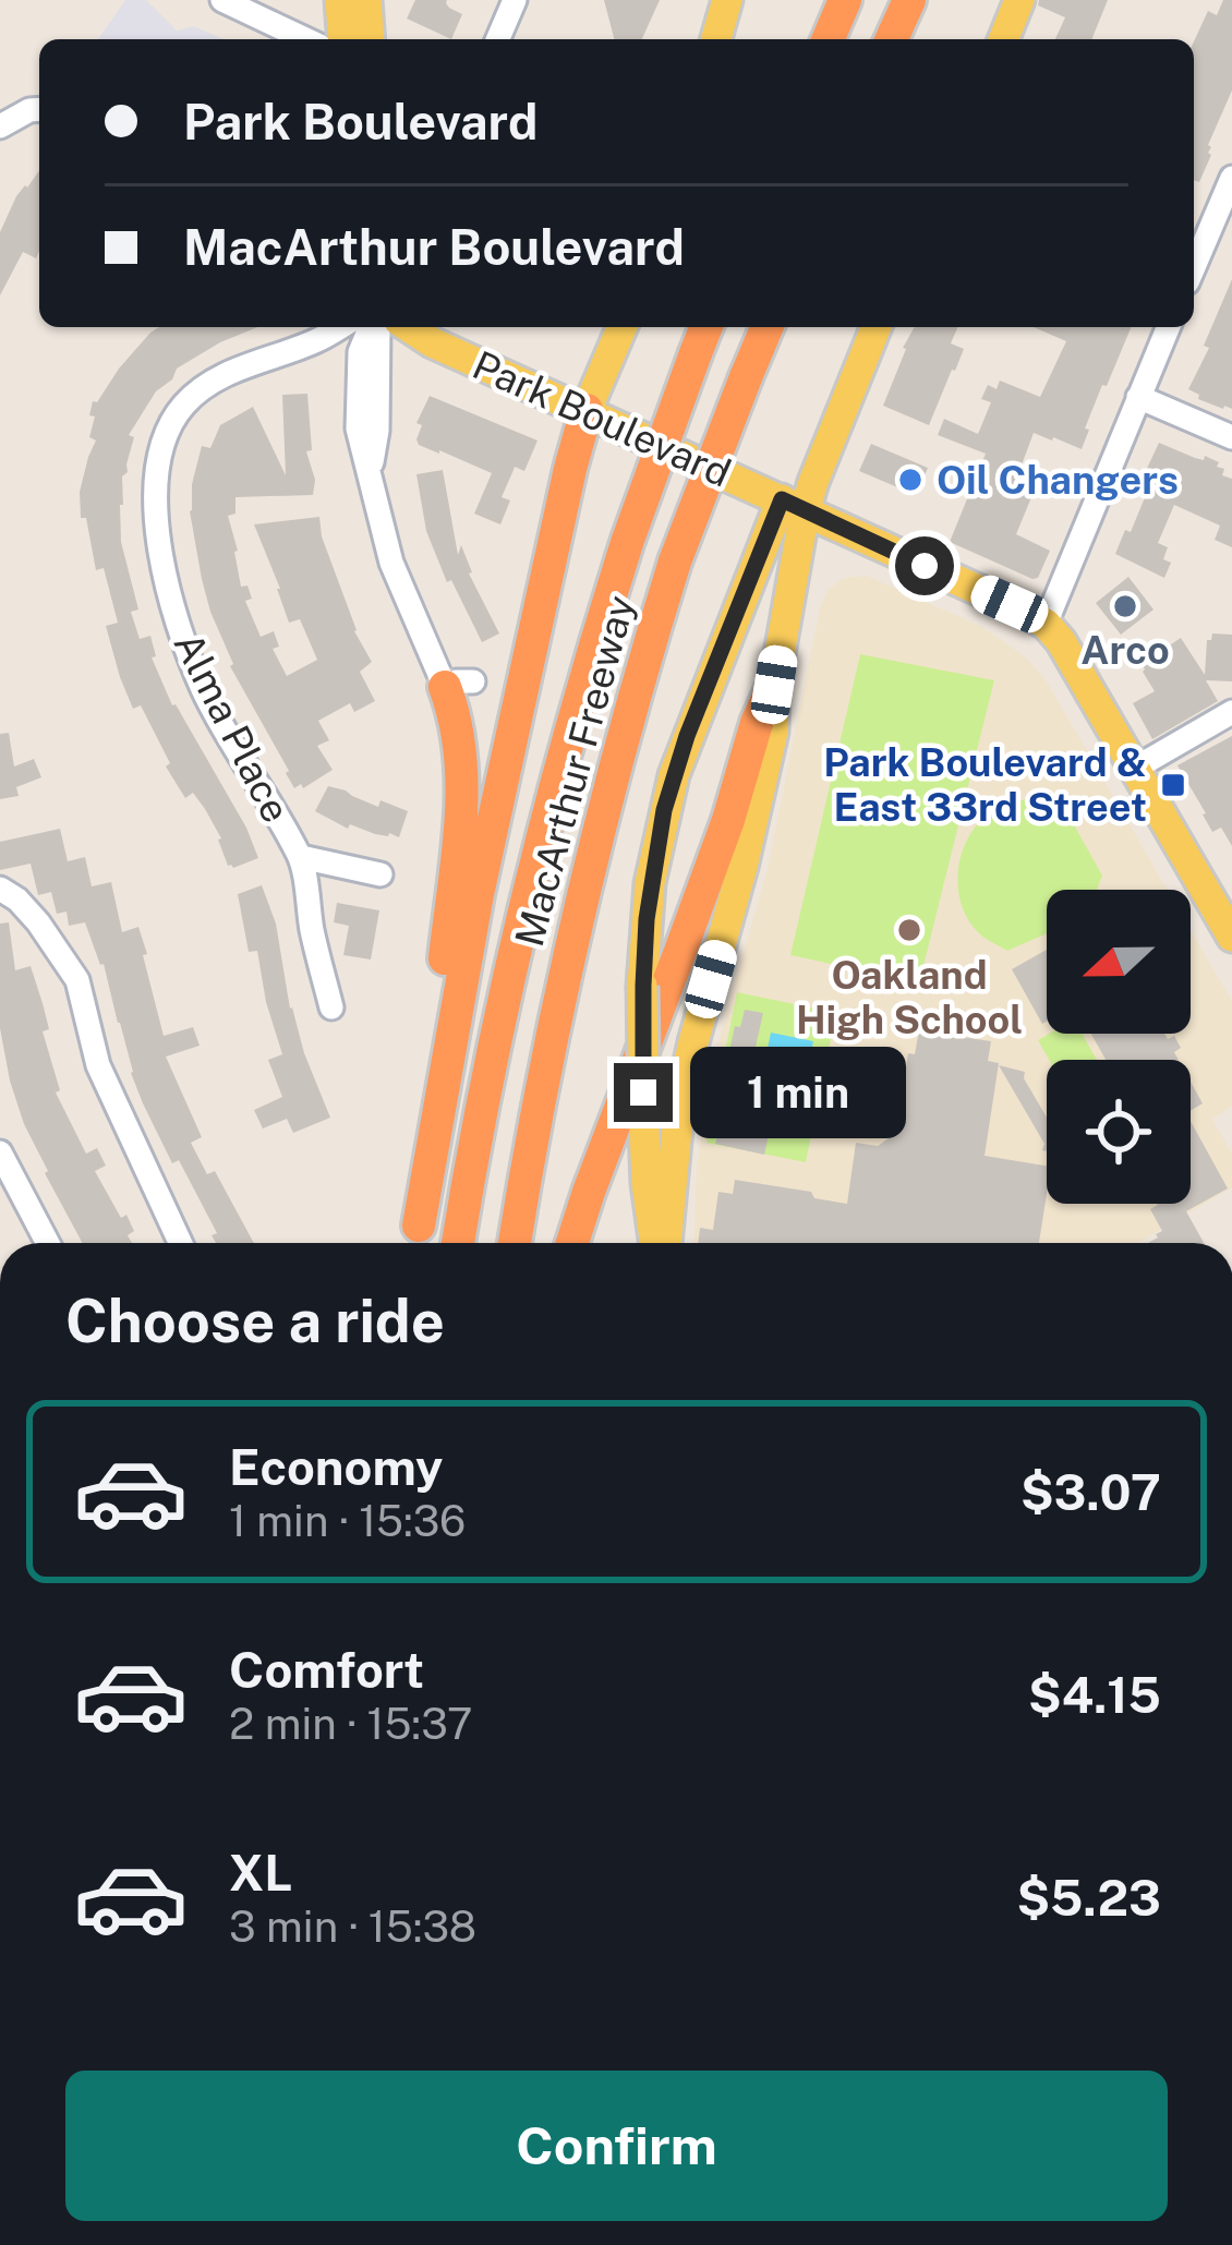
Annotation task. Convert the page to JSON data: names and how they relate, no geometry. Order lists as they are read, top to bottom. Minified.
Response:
{"streets":{"highway":["MacArthur Freeway"],"main road":["Park Boulevard"],"street":["Alma Place"]},"places":{"other":["Oil Changers","Arco","Oakland High School"],"transit":["Park Boulevard & East 33rd Street"]},"north":"left","page":{"banner":["Park Boulevard","MacArthur Boulevard"],"bubble":"1 min","heading":"Choose a ride","list":[{"name":"Economy","note":"1 min · 15:36","value":"$3.07"},{"name":"Comfort","note":"2 min · 15:37","value":"$4.15"},{"name":"XL","note":"3 min · 15:38","value":"$5.23"}],"buttons":"Confirm"}}
